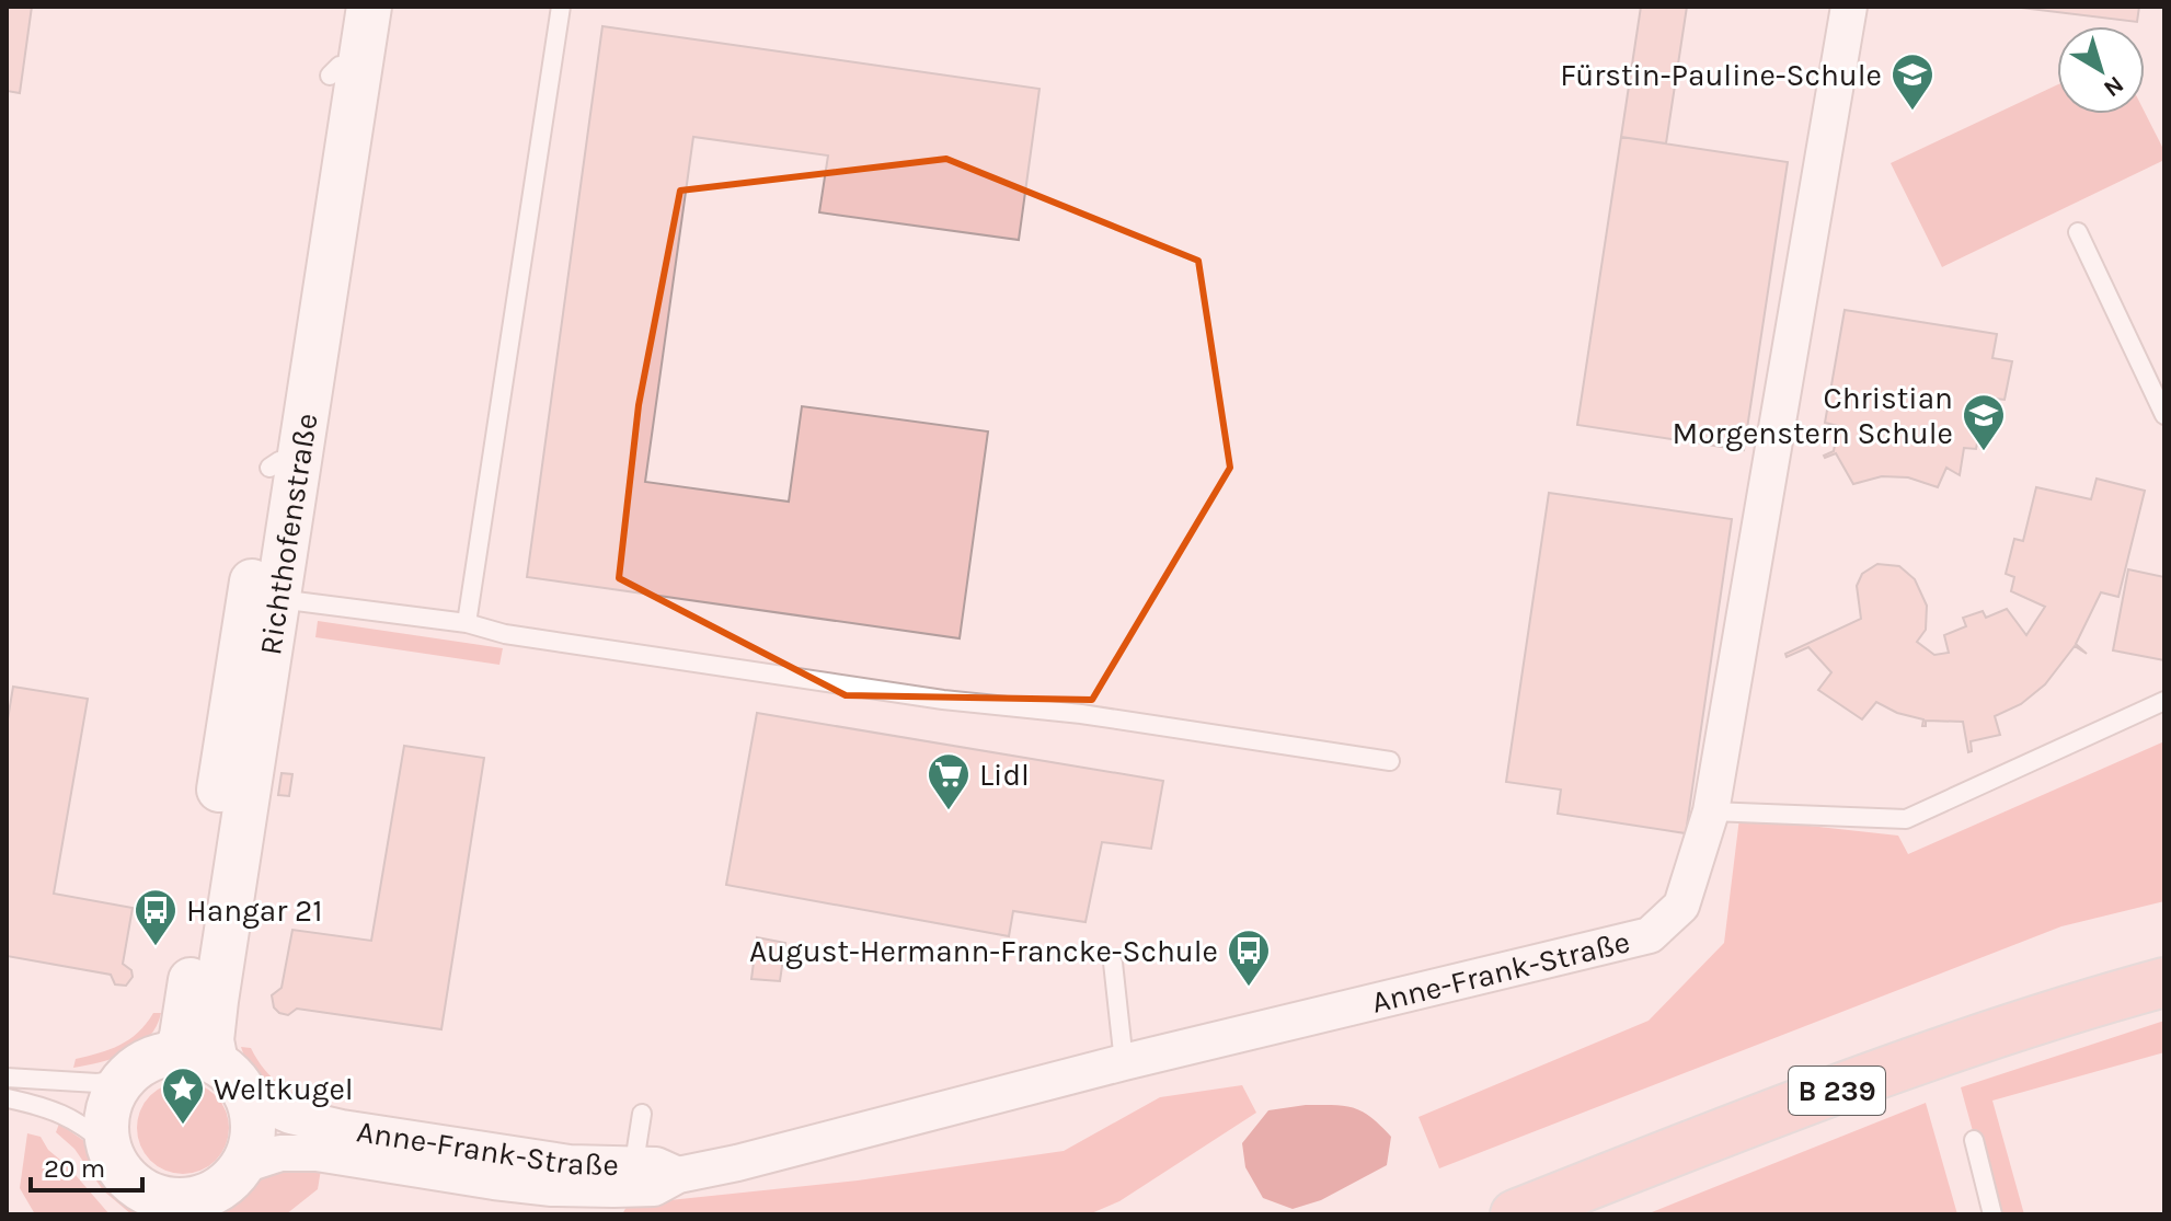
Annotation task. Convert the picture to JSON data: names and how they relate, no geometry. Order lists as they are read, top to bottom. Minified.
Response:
{"streets":{"main road":["B 239"],"street":["Richthofenstraße","Anne-Frank-Straße"]},"crossings":[["Richthofenstraße","Anne-Frank-Straße"]],"places":{"school or university":["Fürstin-Pauline-Schule","Christian Morgenstern Schule"],"supermarket":["Lidl"],"bus stop":["Hangar 21","August-Hermann-Francke-Schule"],"place":["Weltkugel"]},"scale_bar":"20 m","north":"bottom right"}
